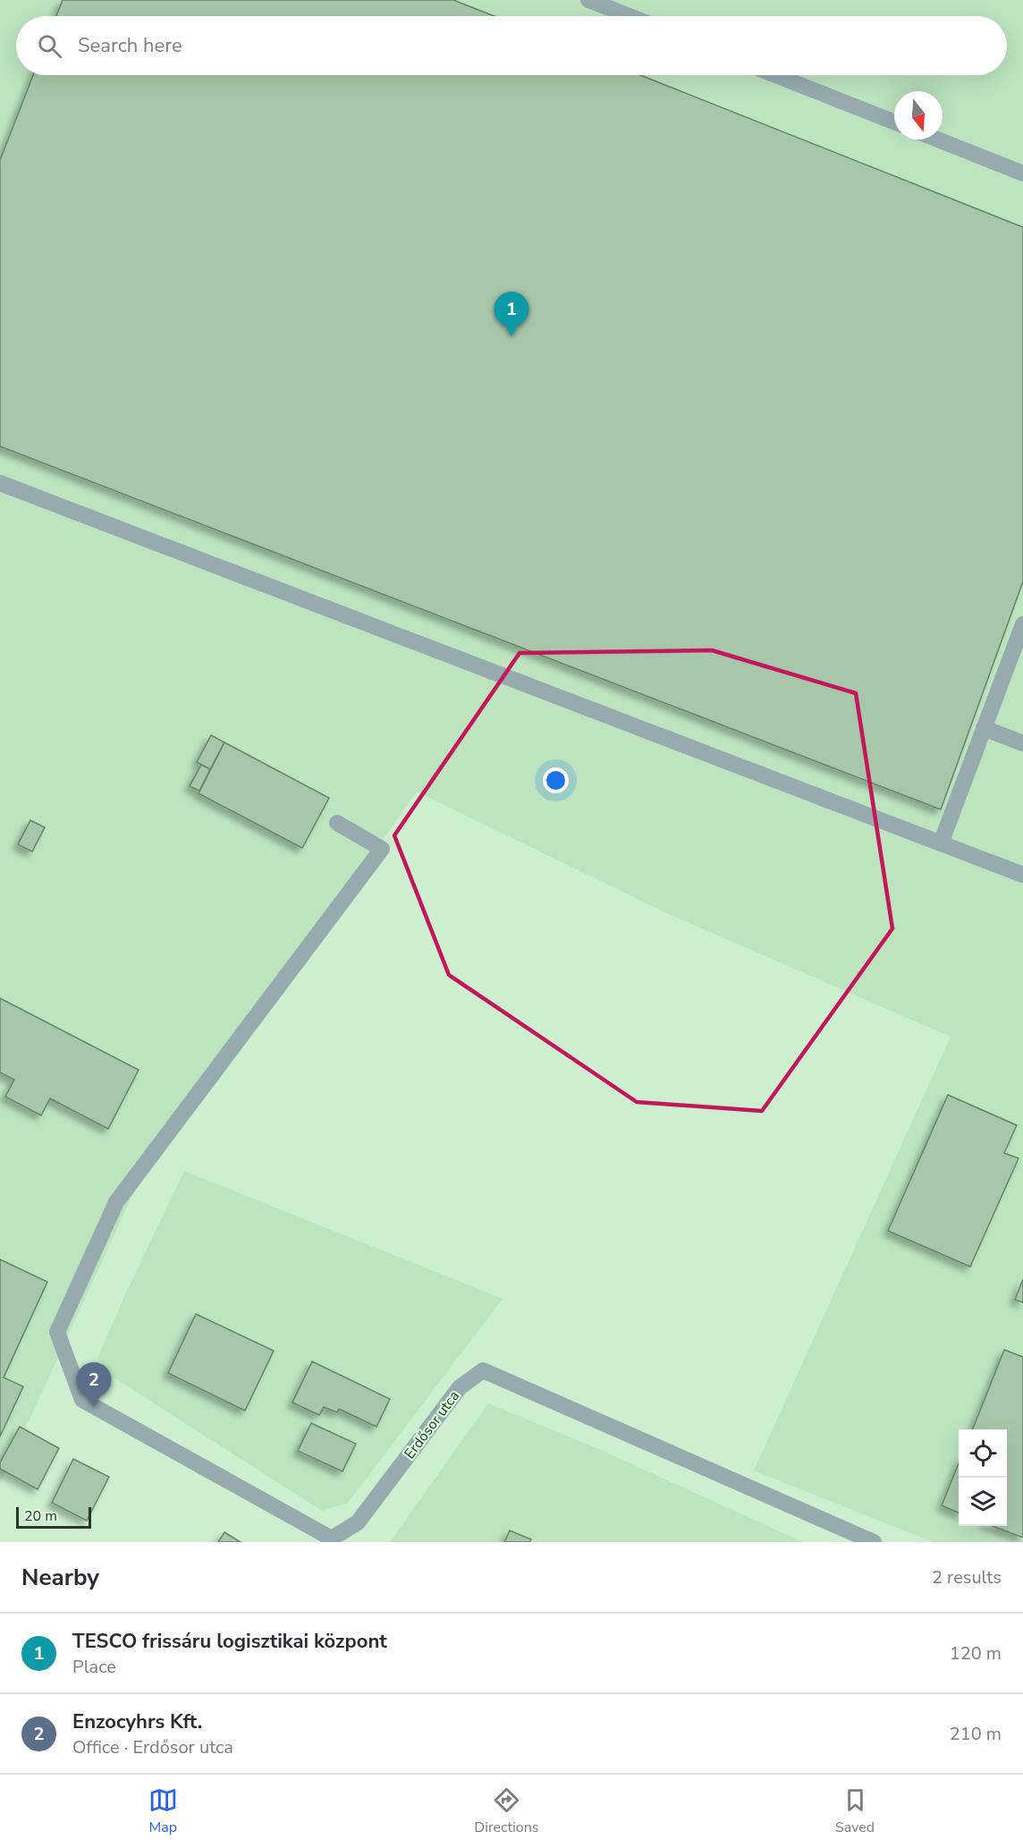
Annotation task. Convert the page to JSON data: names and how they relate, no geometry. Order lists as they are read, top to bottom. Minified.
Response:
{"streets":{"street":["Erdősor utca"]},"scale_bar":"20 m","north":"bottom","page":{"search":"Search here","pins":["1","2"],"scale":"20 m","heading":["Nearby","2 results"],"list":[{"mark":"1","name":"TESCO frissáru logisztikai központ","note":"Place","value":"120 m"},{"mark":"2","name":"Enzocyhrs Kft.","note":"Office · Erdősor utca","value":"210 m"}],"nav":["Map","Directions","Saved"]}}
